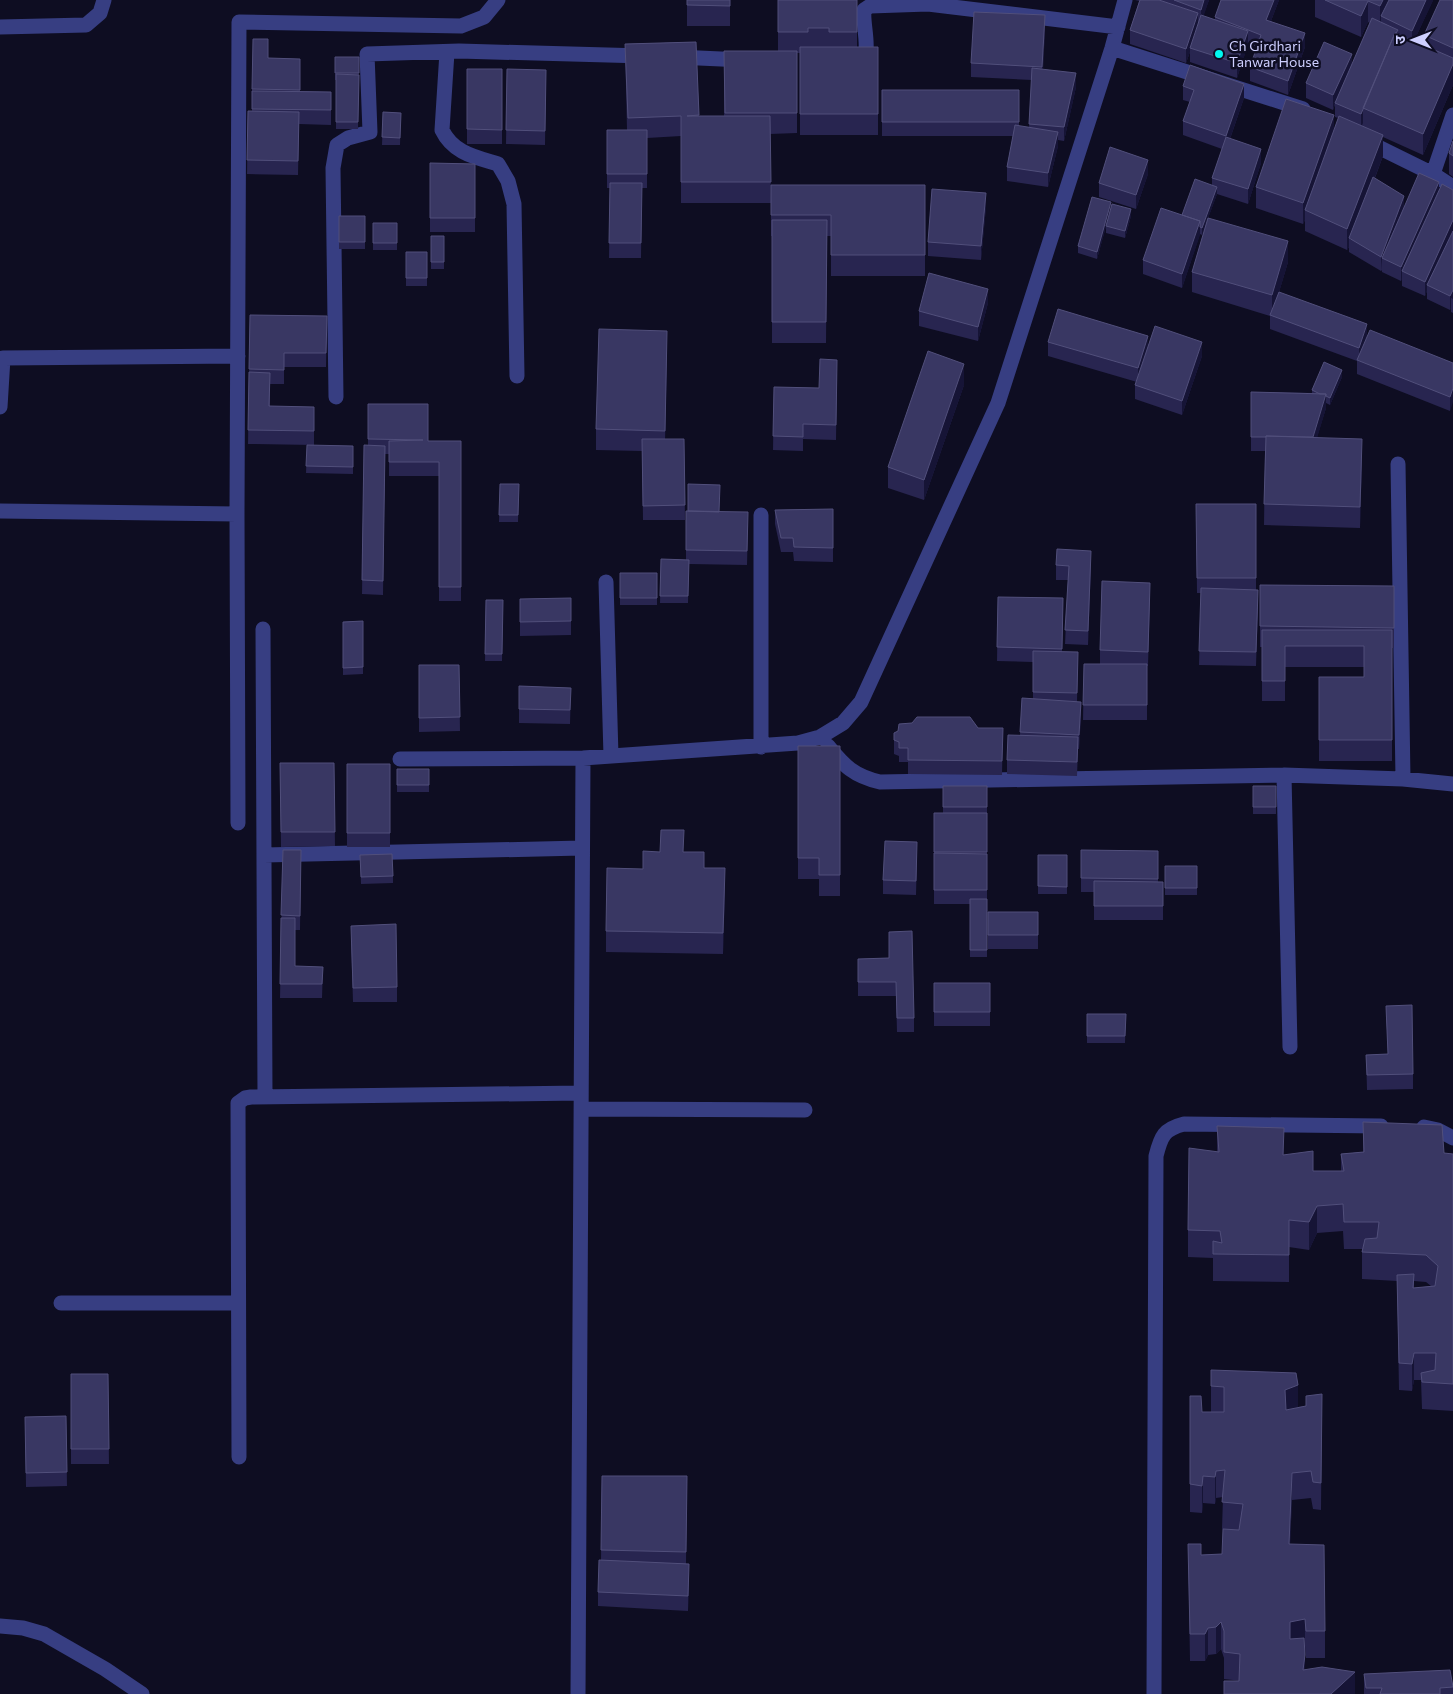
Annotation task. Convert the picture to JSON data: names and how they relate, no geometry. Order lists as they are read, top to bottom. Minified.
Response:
{"places":["Ch Girdhari Tanwar House"],"north":"left"}
